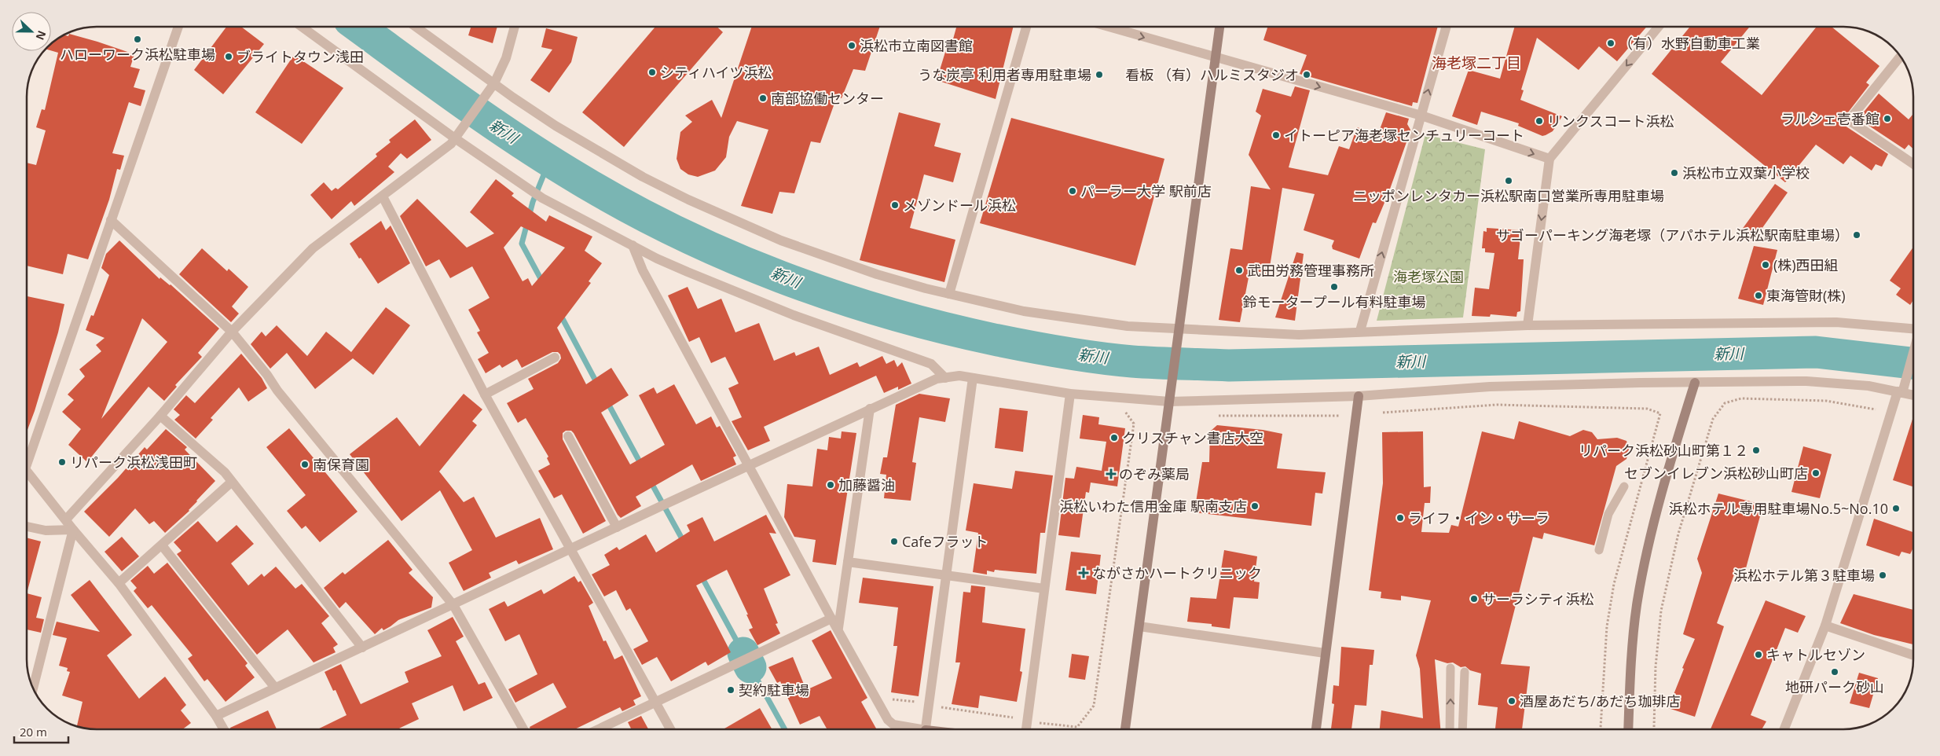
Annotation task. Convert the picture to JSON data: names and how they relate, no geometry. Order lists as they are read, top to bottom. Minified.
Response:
{"districts":["海老塚二丁目"],"water":["新川"],"parks":["海老塚公園"],"places":{"other":["ハローワーク浜松駐車場","（有）水野自動車工業","浜松市立南図書館","ブライトタウン浅田","シティハイツ浜松","うな炭亭 利用者専用駐車場","看板 （有）ハルミスタジオ","南部協働センター","ラルシェ壱番館","リンクスコート浜松","イトーピア海老塚センチュリーコート","浜松市立双葉小学校","ニッポンレンタカー浜松駅南口営業所専用駐車場","パーラー大学 駅前店","メゾンドール浜松","サゴーパーキング海老塚（アパホテル浜松駅南駐車場）","(株)西田組","武田労務管理事務所","鈴モータープール有料駐車場","東海管財(株)","クリスチャン書店大空","リパーク浜松砂山町第１２","リパーク浜松浅田町","南保育園","セブンイレブン浜松砂山町店","加藤醤油","浜松いわた信用金庫 駅南支店","浜松ホテル専用駐車場No.5~No.10","ライフ・イン・サーラ","Cafeフラット","浜松ホテル第３駐車場","サーラシティ浜松","キャトルセゾン","地研パーク砂山","契約駐車場","酒屋あだち/あだち珈琲店"],"health":["のぞみ薬局","ながさかハートクリニック"]},"scale_bar":"20 m","north":"right"}
